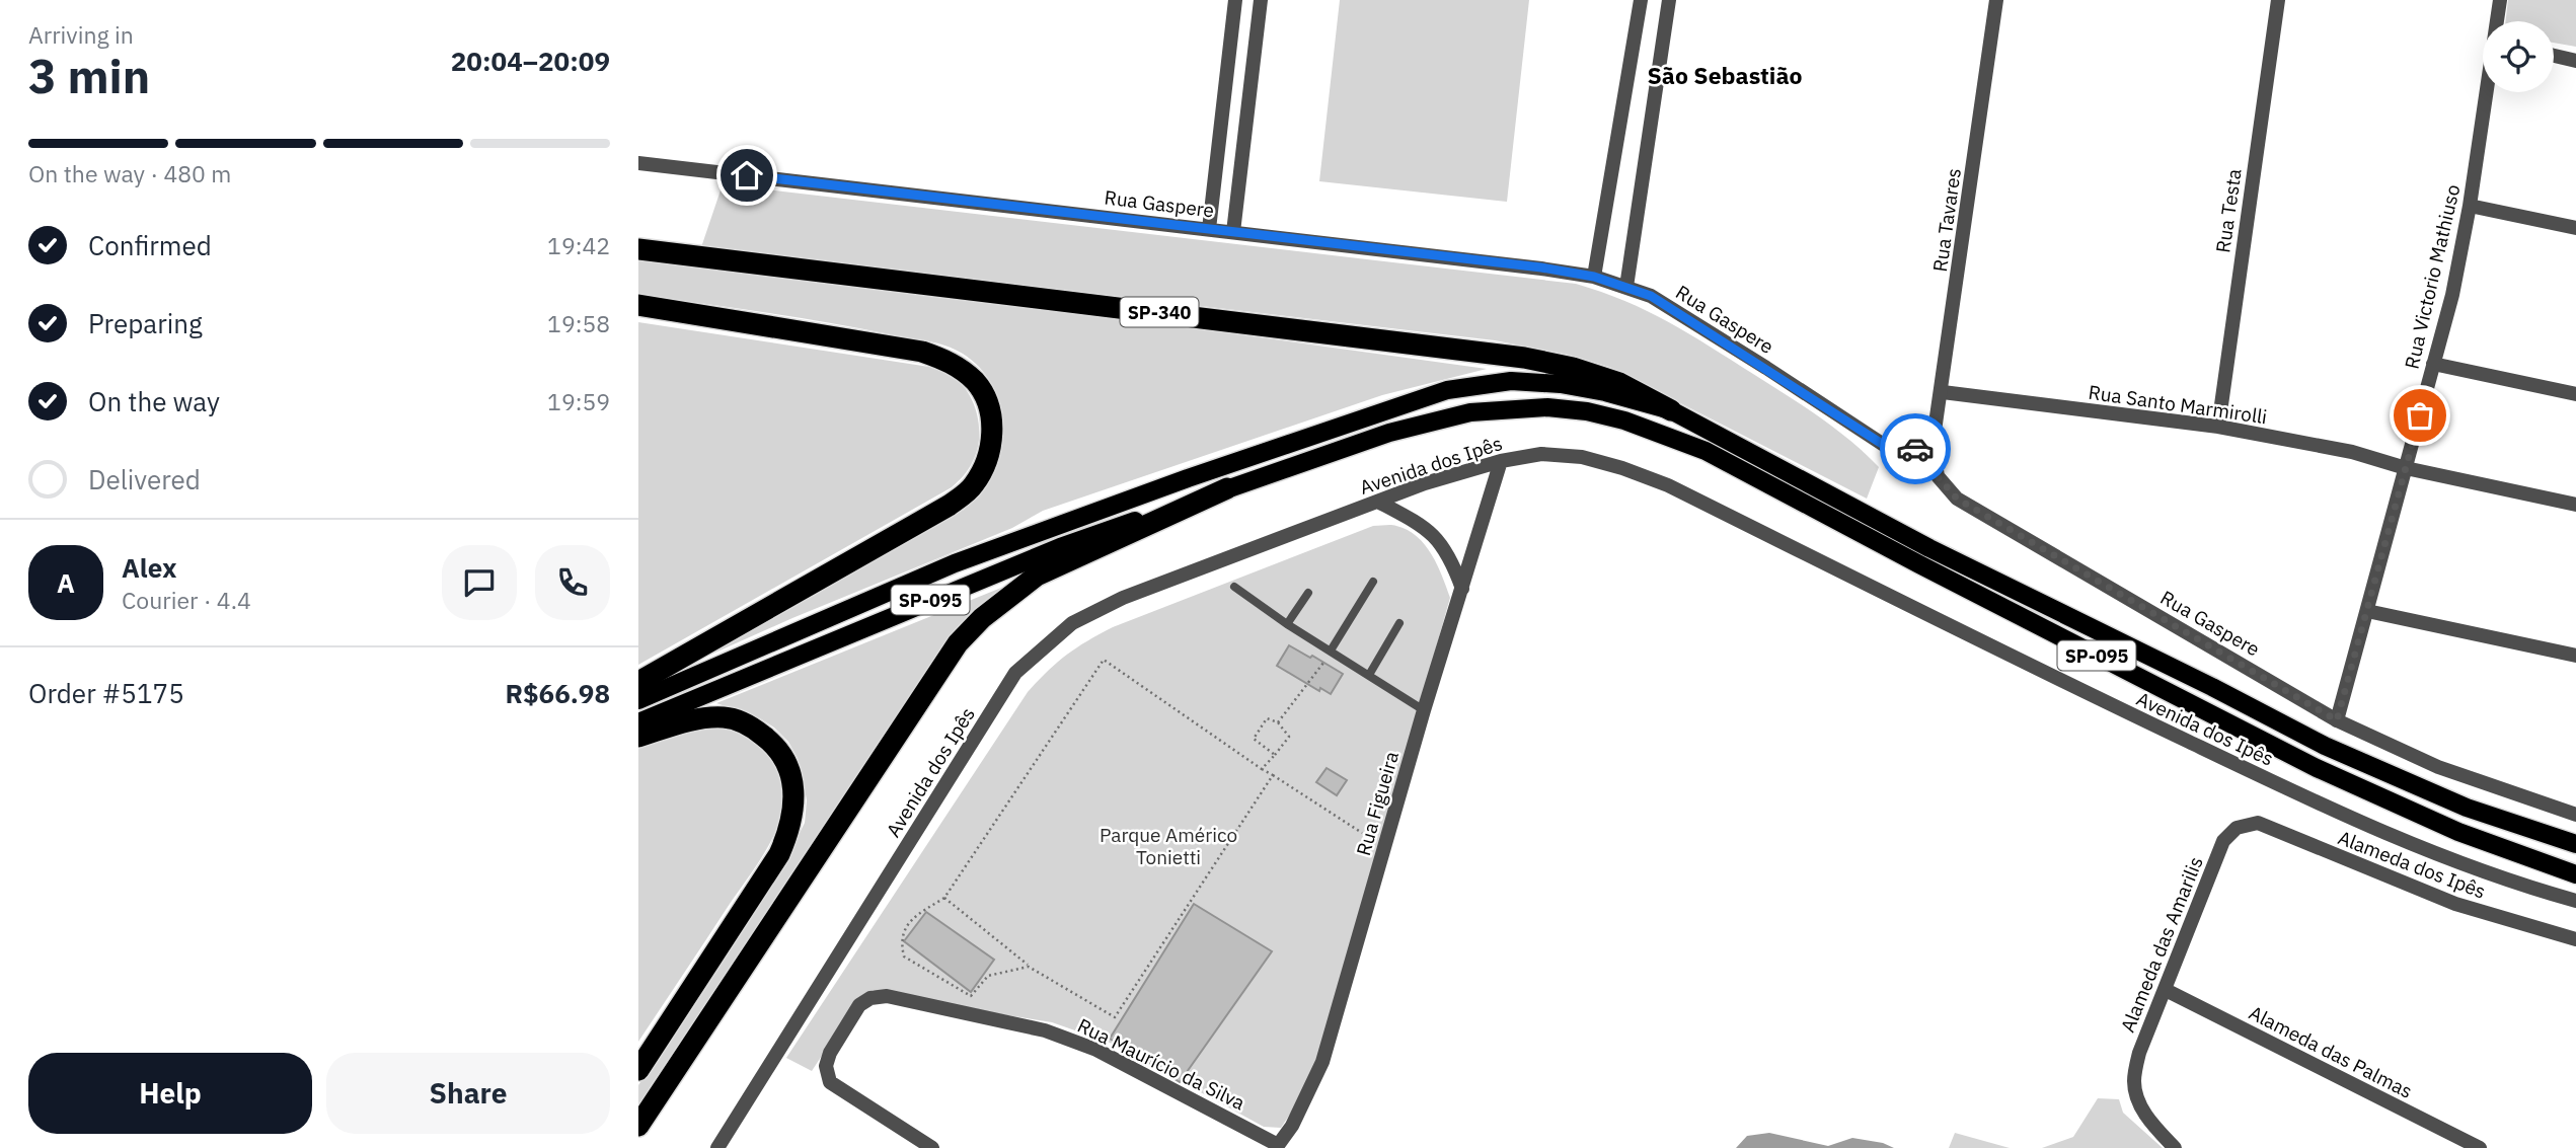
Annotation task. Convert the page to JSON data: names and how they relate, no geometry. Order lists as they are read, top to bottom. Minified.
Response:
{"streets":{"highway":["SP-340"],"main road":["SP-095"],"street":["Rua Gaspere","Rua Testa","Rua Tavares","Rua Victorio Mathiuso","Rua Santo Marmirolli","Avenida dos Ipês","Rua Figueira","Alameda dos Ipês","Alameda das Amarilis","Alameda das Palmas","Rua Maurício da Silva"]},"crossings":[["Rua Gaspere","Rua Tavares"],["Rua Gaspere","Rua Victorio Mathiuso"],["Rua Testa","Rua Santo Marmirolli"],["Rua Tavares","Rua Santo Marmirolli"],["Rua Victorio Mathiuso","Rua Santo Marmirolli"],["SP-340","SP-095"],["Avenida dos Ipês","Rua Figueira"],["Rua Figueira","Rua Maurício da Silva"],["Alameda dos Ipês","Alameda das Amarilis"],["Alameda das Amarilis","Alameda das Palmas"]],"districts":["São Sebastião"],"parks":["Parque Américo Tonietti"],"page":{"heading":["3 min","Arriving in","20:04–20:09"],"panel":["Alex","Courier · 4.4","Order #5175","R$66.98"],"bar":"On the way · 480 m","list":[["Confirmed","19:42"],["Preparing","19:58"],["On the way","19:59"],"Delivered"],"round":"A","buttons":["Help","Share"]}}
